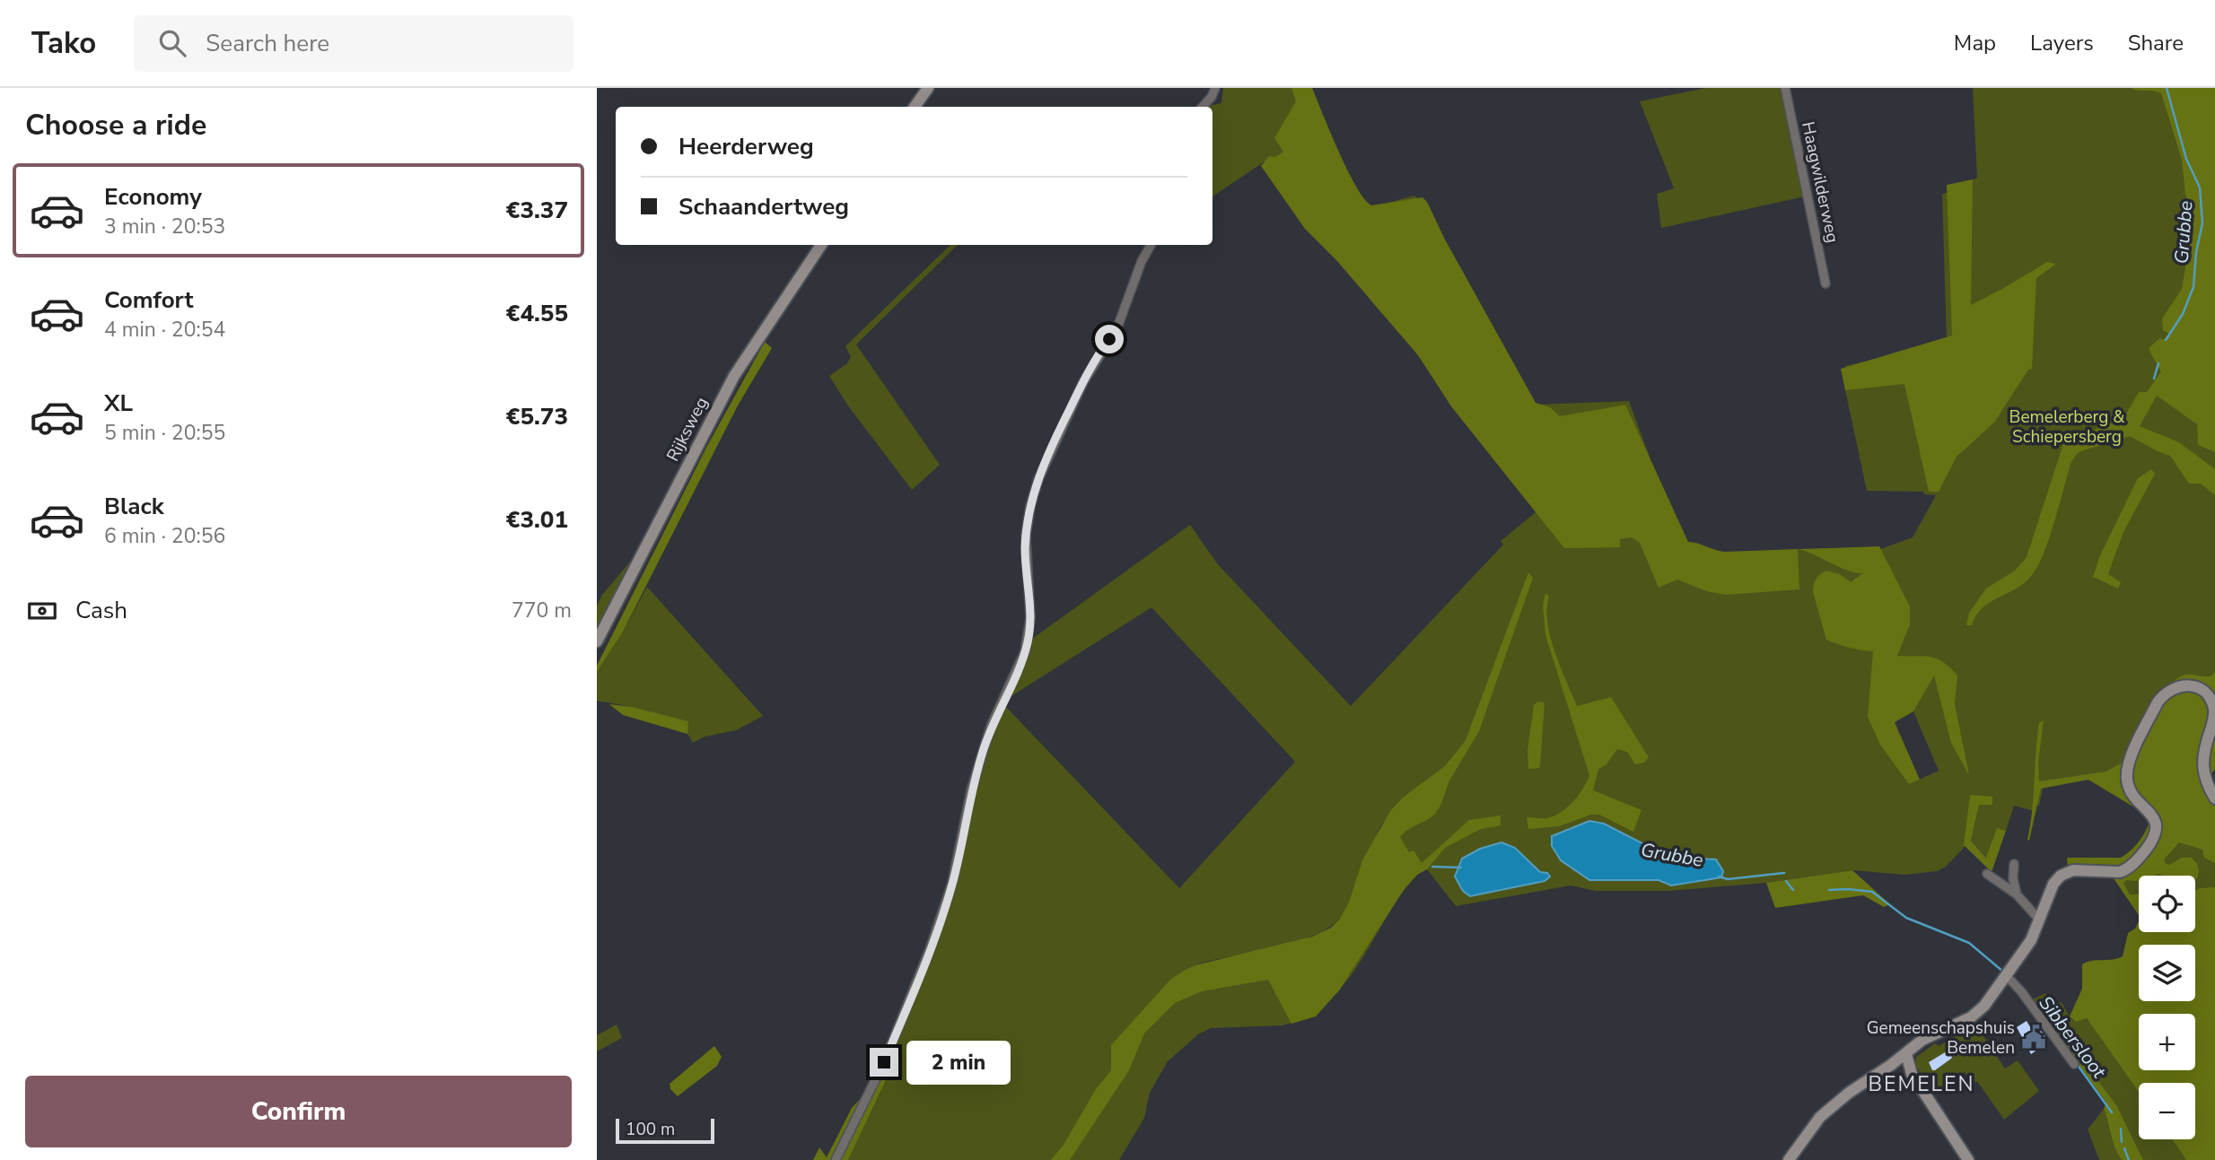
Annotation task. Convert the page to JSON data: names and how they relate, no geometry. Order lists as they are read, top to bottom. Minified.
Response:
{"streets":{"street":["Haagwilderweg","Rijksweg"]},"districts":["BEMELEN"],"water":["Grubbe","Sibbersloot"],"parks":["Bemelerberg & Schiepersberg"],"places":{"public building":["Gemeenschapshuis Bemelen"]},"scale_bar":"100 m","page":{"header":"Tako","search":"Search here","nav":["Map","Layers","Share"],"heading":"Choose a ride","banner":["Heerderweg","Schaandertweg"],"list":[{"name":"Economy","note":"3 min · 20:53","value":"€3.37"},{"name":"Comfort","note":"4 min · 20:54","value":"€4.55"},{"name":"XL","note":"5 min · 20:55","value":"€5.73"},{"name":"Black","note":"6 min · 20:56","value":"€3.01"}],"pay":["Cash","770 m"],"map_buttons":["+","−"],"bubble":"2 min","buttons":"Confirm","scale":"100 m"}}
